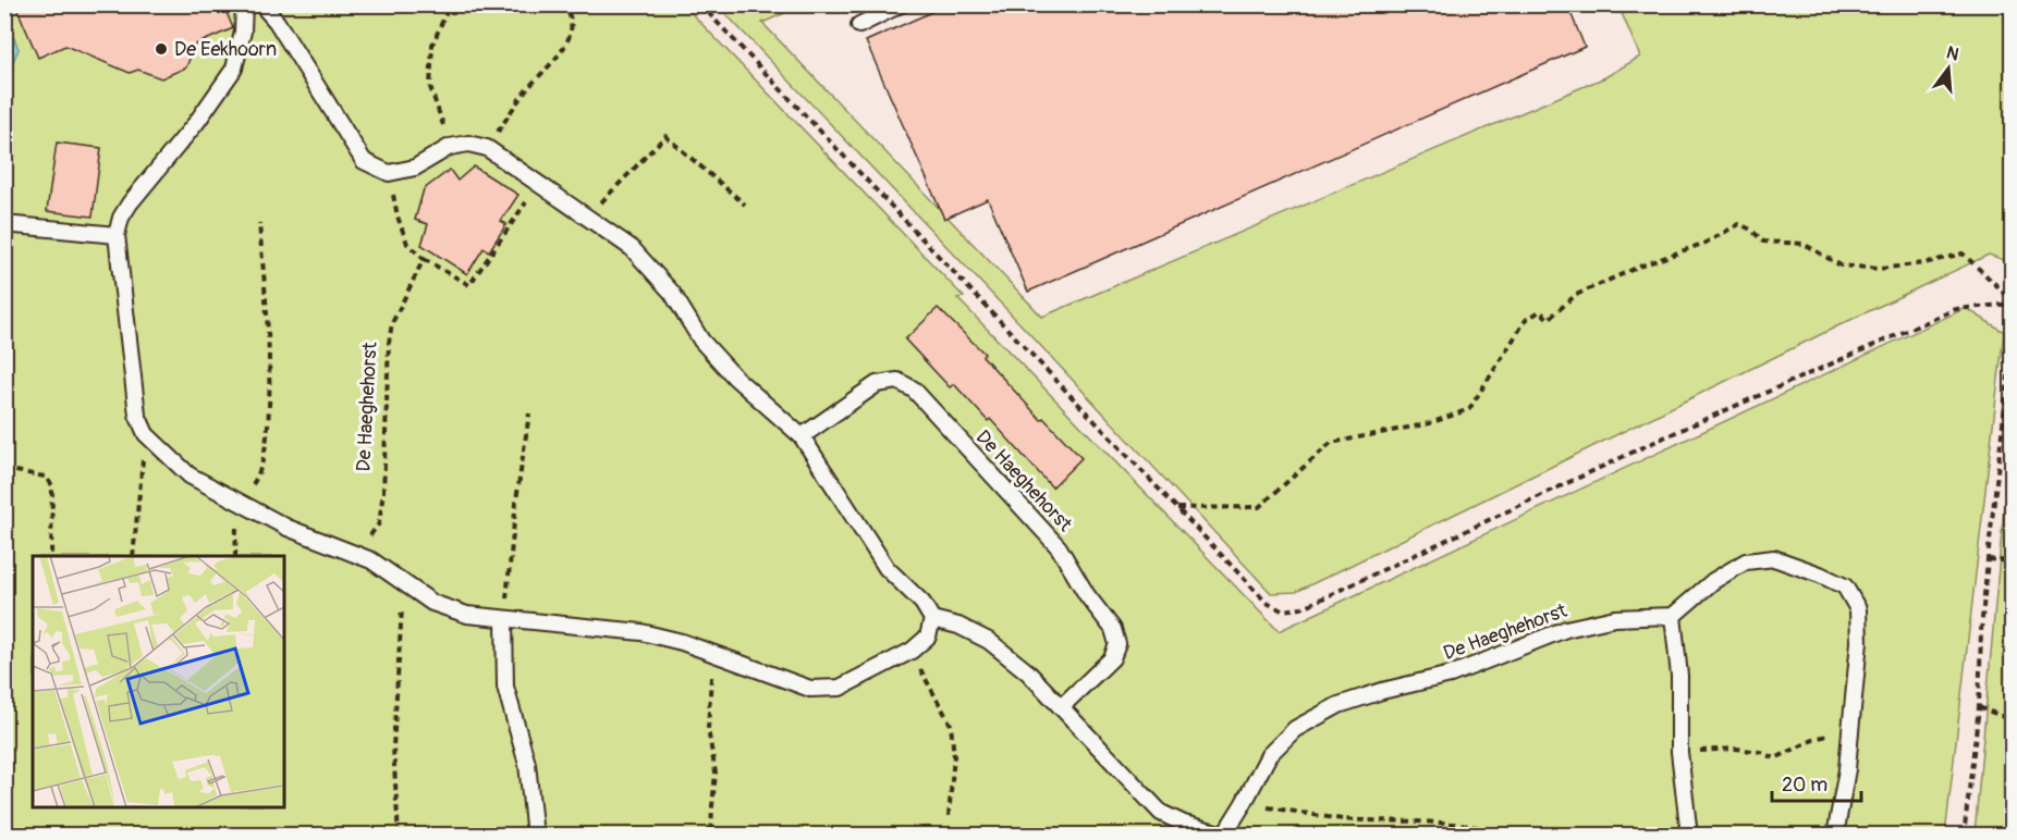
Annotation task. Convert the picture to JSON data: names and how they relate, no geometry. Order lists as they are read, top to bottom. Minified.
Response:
{"streets":{"lane":["De Haeghehorst"]},"places":["De Eekhoorn"],"scale_bar":"20 m","north":"top"}
